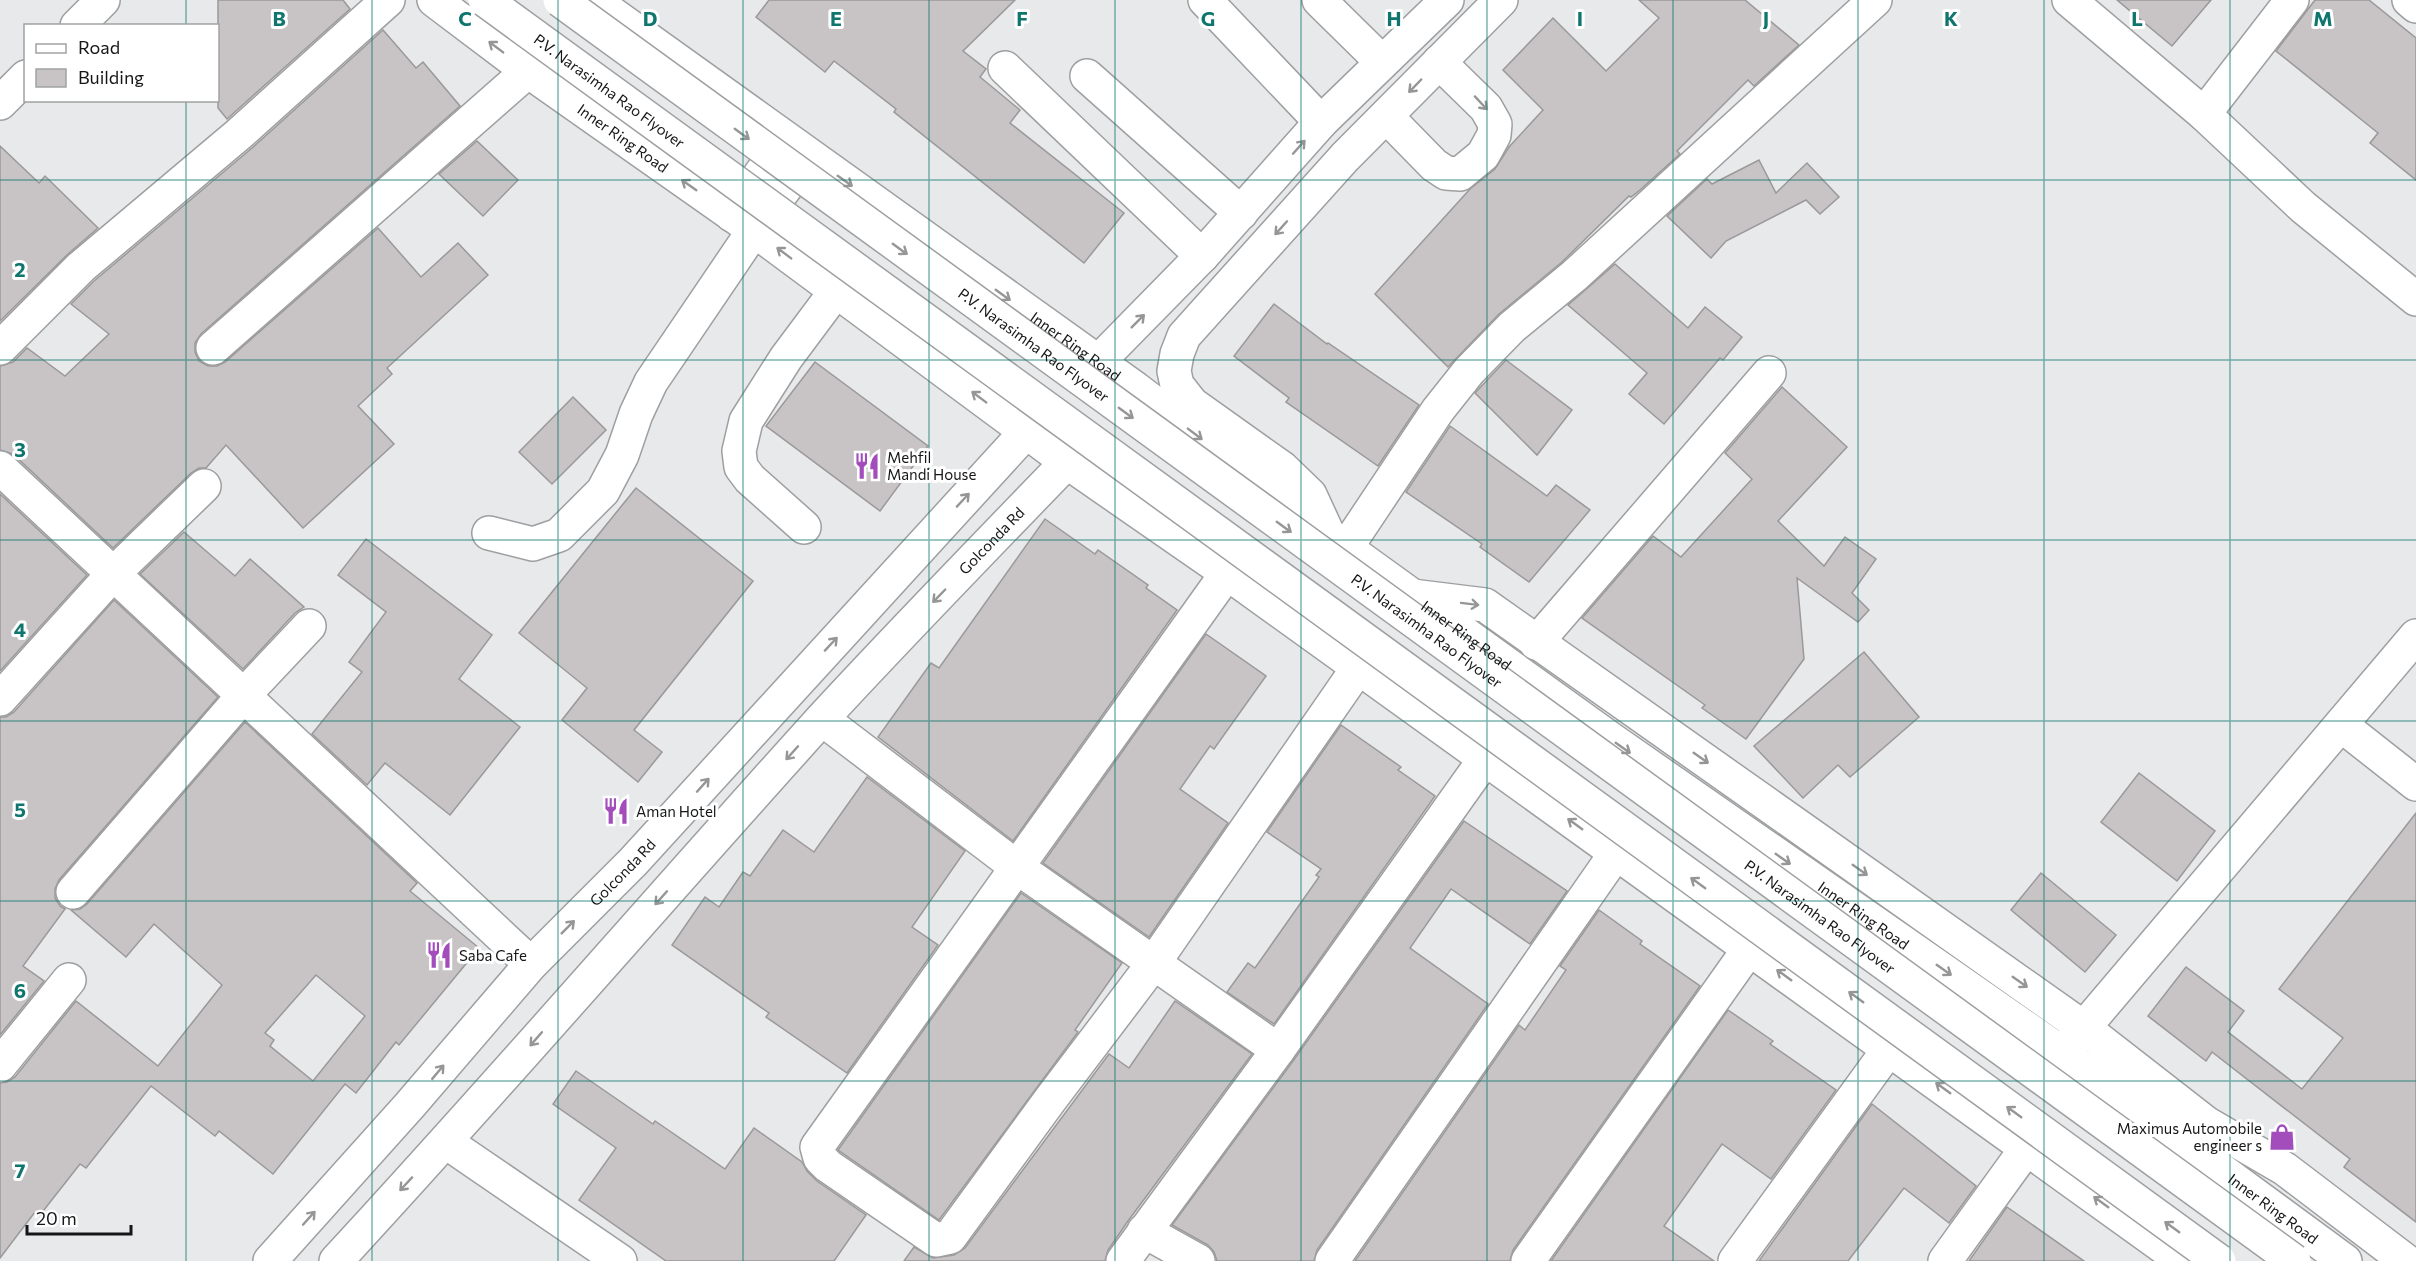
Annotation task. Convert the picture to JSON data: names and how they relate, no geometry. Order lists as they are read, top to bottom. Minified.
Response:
{"streets":{"main road":["P.V. Narasimha Rao Flyover","Inner Ring Road","Golconda Rd"]},"crossings":[["Inner Ring Road","Golconda Rd"]],"places":{"restaurant":["Mehfil Mandi House","Aman Hotel","Saba Cafe"],"shop":["Maximus Automobile engineer s"]},"legend":["Road","Building"],"scale_bar":"20 m","grid":{"columns":["B","C","D","E","F","G","H","I","J","K","L","M"],"rows":["2","3","4","5","6","7"]}}
